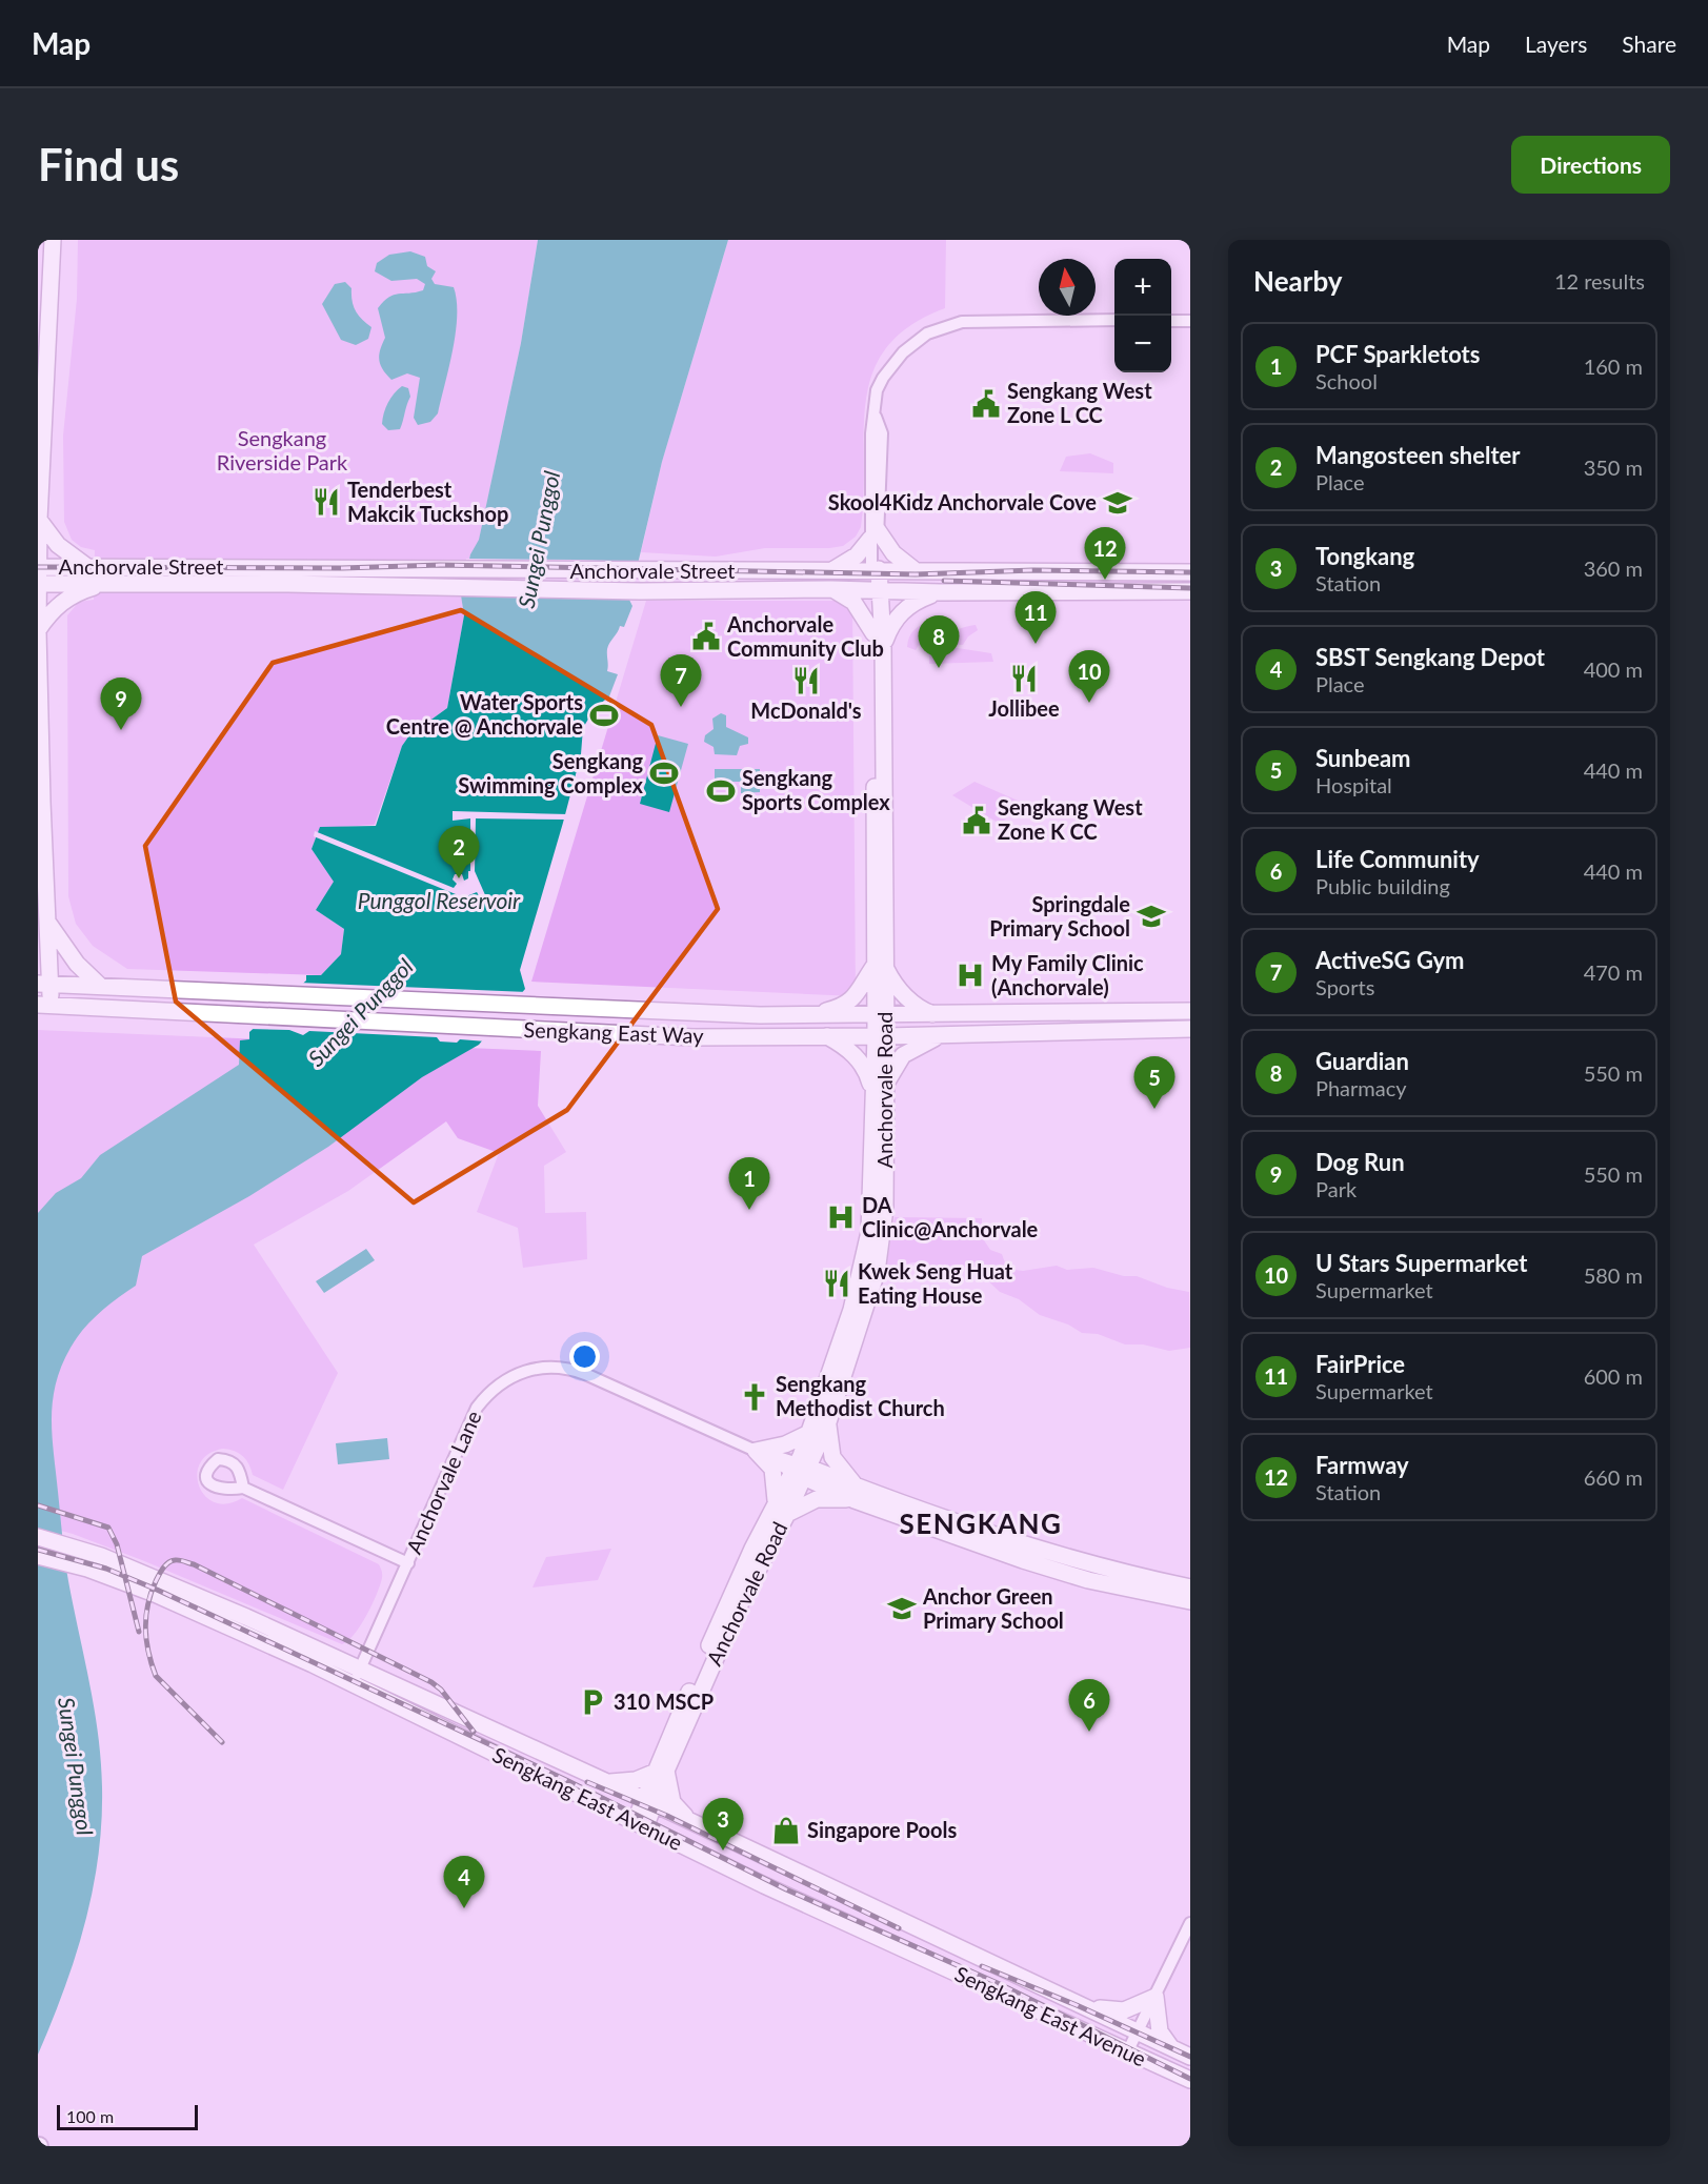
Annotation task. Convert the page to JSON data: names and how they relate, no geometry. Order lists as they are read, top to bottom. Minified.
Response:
{"streets":{"main road":["Anchorvale Street","Sengkang East Way","Anchorvale Road","Sengkang East Avenue"],"street":["Anchorvale Lane"]},"crossings":[["Anchorvale Street","Anchorvale Road"],["Sengkang East Way","Anchorvale Road"],["Anchorvale Road","Anchorvale Lane"],["Anchorvale Road","Sengkang East Avenue"],["Anchorvale Lane","Sengkang East Avenue"]],"districts":["SENGKANG"],"water":["Sungei Punggol","Punggol Reservoir"],"parks":["Sengkang Riverside Park"],"places":{"public building":["Sengkang West Zone L CC","Anchorvale Community Club","Sengkang West Zone K CC"],"restaurant":["Tenderbest Makcik Tuckshop","Jollibee","McDonald's","Kwek Seng Huat Eating House"],"school or university":["Skool4Kidz Anchorvale Cove","Springdale Primary School","Anchor Green Primary School"],"sports":["Water Sports Centre @ Anchorvale","Sengkang Swimming Complex","Sengkang Sports Complex"],"hospital":["My Family Clinic (Anchorvale)","DA Clinic@Anchorvale"],"church":["Sengkang Methodist Church"],"parking":["310 MSCP"],"shop":["Singapore Pools"]},"scale_bar":"100 m","north":"top","page":{"header":"Map","nav":["Map","Layers","Share"],"buttons":"Directions","title":"Find us","heading":["Nearby","12 results"],"map_buttons":["+","−"],"list":[{"mark":"1","name":"PCF Sparkletots","note":"School","value":"160 m"},{"mark":"2","name":"Mangosteen shelter","note":"Place","value":"350 m"},{"mark":"3","name":"Tongkang","note":"Station","value":"360 m"},{"mark":"4","name":"SBST Sengkang Depot","note":"Place","value":"400 m"},{"mark":"5","name":"Sunbeam","note":"Hospital","value":"440 m"},{"mark":"6","name":"Life Community","note":"Public building","value":"440 m"},{"mark":"7","name":"ActiveSG Gym","note":"Sports","value":"470 m"},{"mark":"8","name":"Guardian","note":"Pharmacy","value":"550 m"},{"mark":"9","name":"Dog Run","note":"Park","value":"550 m"},{"mark":"10","name":"U Stars Supermarket","note":"Supermarket","value":"580 m"},{"mark":"11","name":"FairPrice","note":"Supermarket","value":"600 m"},{"mark":"12","name":"Farmway","note":"Station","value":"660 m"}],"pins":["12","11","8","10","7","9","2","5","1","6","3","4"],"scale":"100 m"}}
